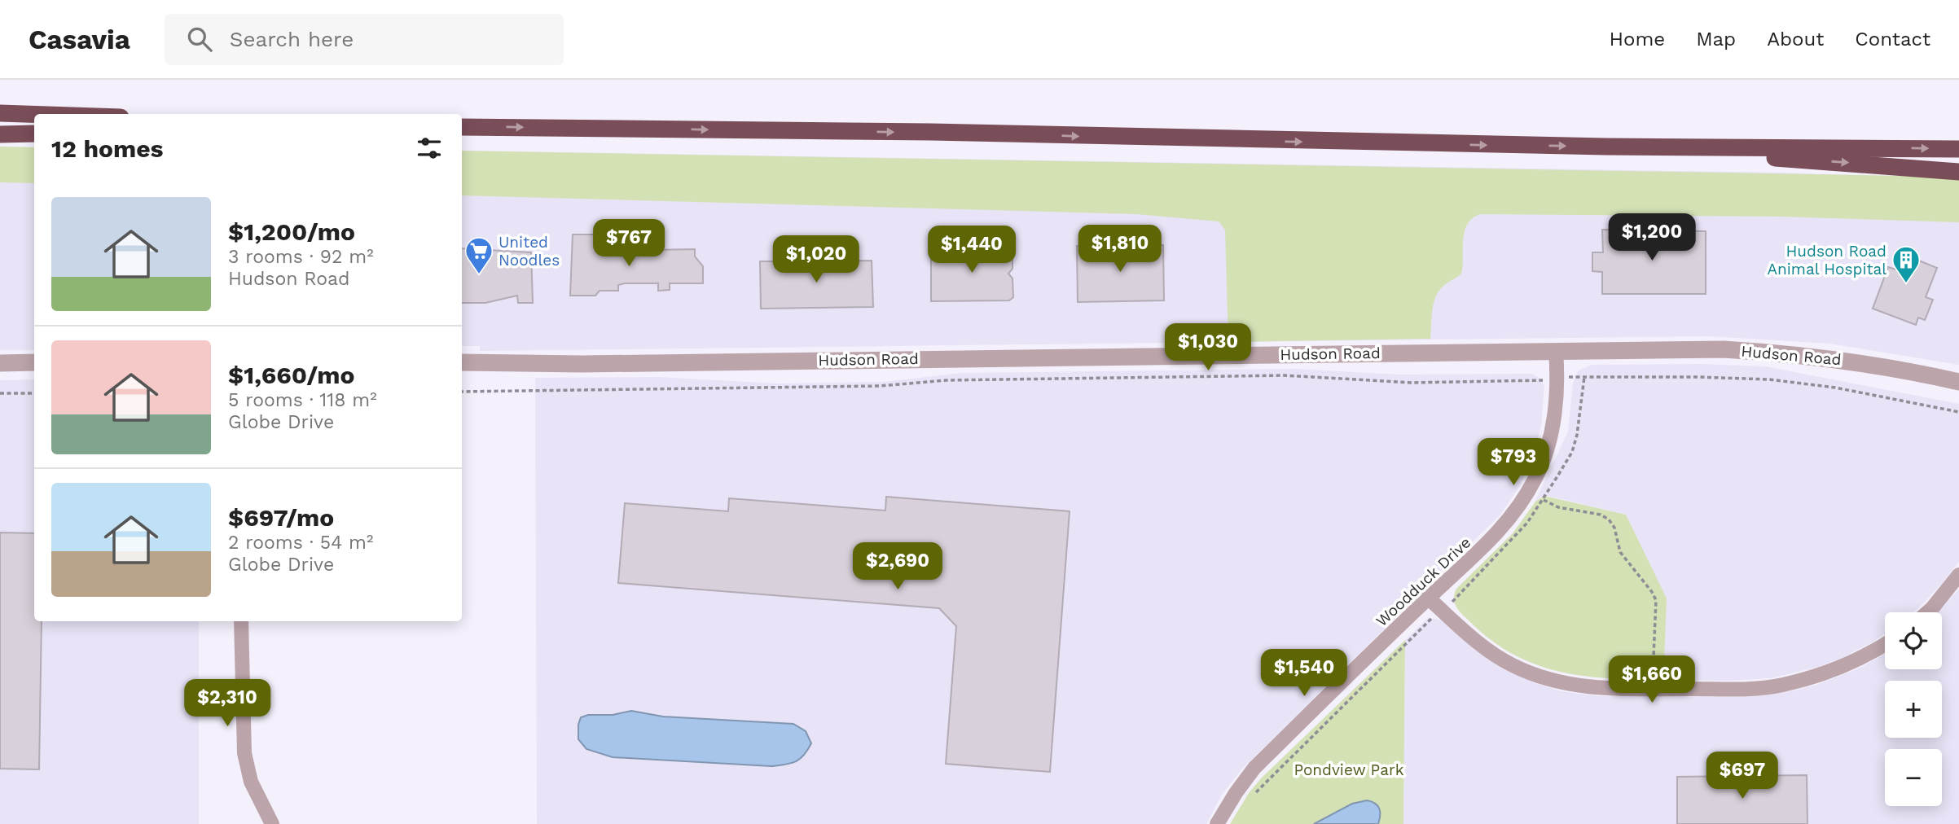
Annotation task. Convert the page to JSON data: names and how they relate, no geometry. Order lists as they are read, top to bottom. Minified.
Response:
{"streets":{"street":["Hudson Road","Woodduck Drive"]},"crossings":[["Hudson Road","Woodduck Drive"]],"parks":["Pondview Park"],"places":{"supermarket":["United Noodles"],"building":["Hudson Road Animal Hospital"]},"page":{"header":"Casavia","search":"Search here","nav":["Home","Map","About","Contact"],"heading":"12 homes","list":[{"name":"$1,200/mo","note":"3 rooms · 92 m² · Hudson Road"},{"name":"$1,660/mo","note":"5 rooms · 118 m² · Globe Drive"},{"name":"$697/mo","note":"2 rooms · 54 m² · Globe Drive"}],"price":["$1,200","$767","$1,810","$1,440","$1,020","$1,030","$793","$2,690","$1,540","$1,660","$2,310","$697"],"map_buttons":["+","−"]}}
